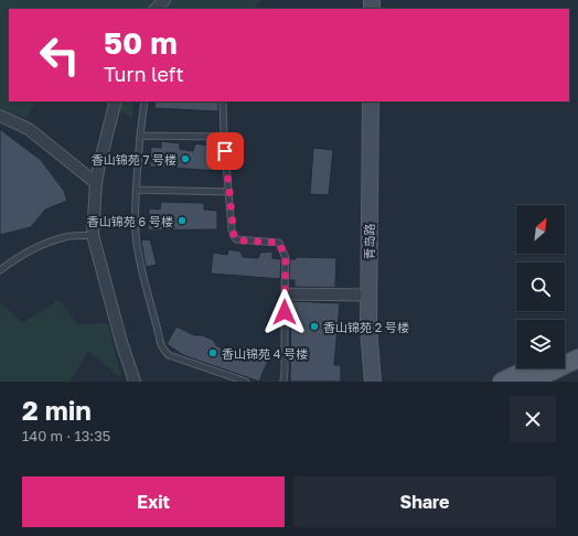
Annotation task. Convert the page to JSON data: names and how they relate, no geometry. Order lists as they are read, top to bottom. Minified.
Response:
{"streets":{"street":["青岛路"]},"places":["香山锦苑 7 号楼","香山锦苑 6 号楼","香山锦苑 2 号楼","香山锦苑 4 号楼"],"north":"top right","page":{"turn":["50 m","Turn left"],"heading":["2 min","140 m · 13:35"],"buttons":["Exit","Share"]}}
